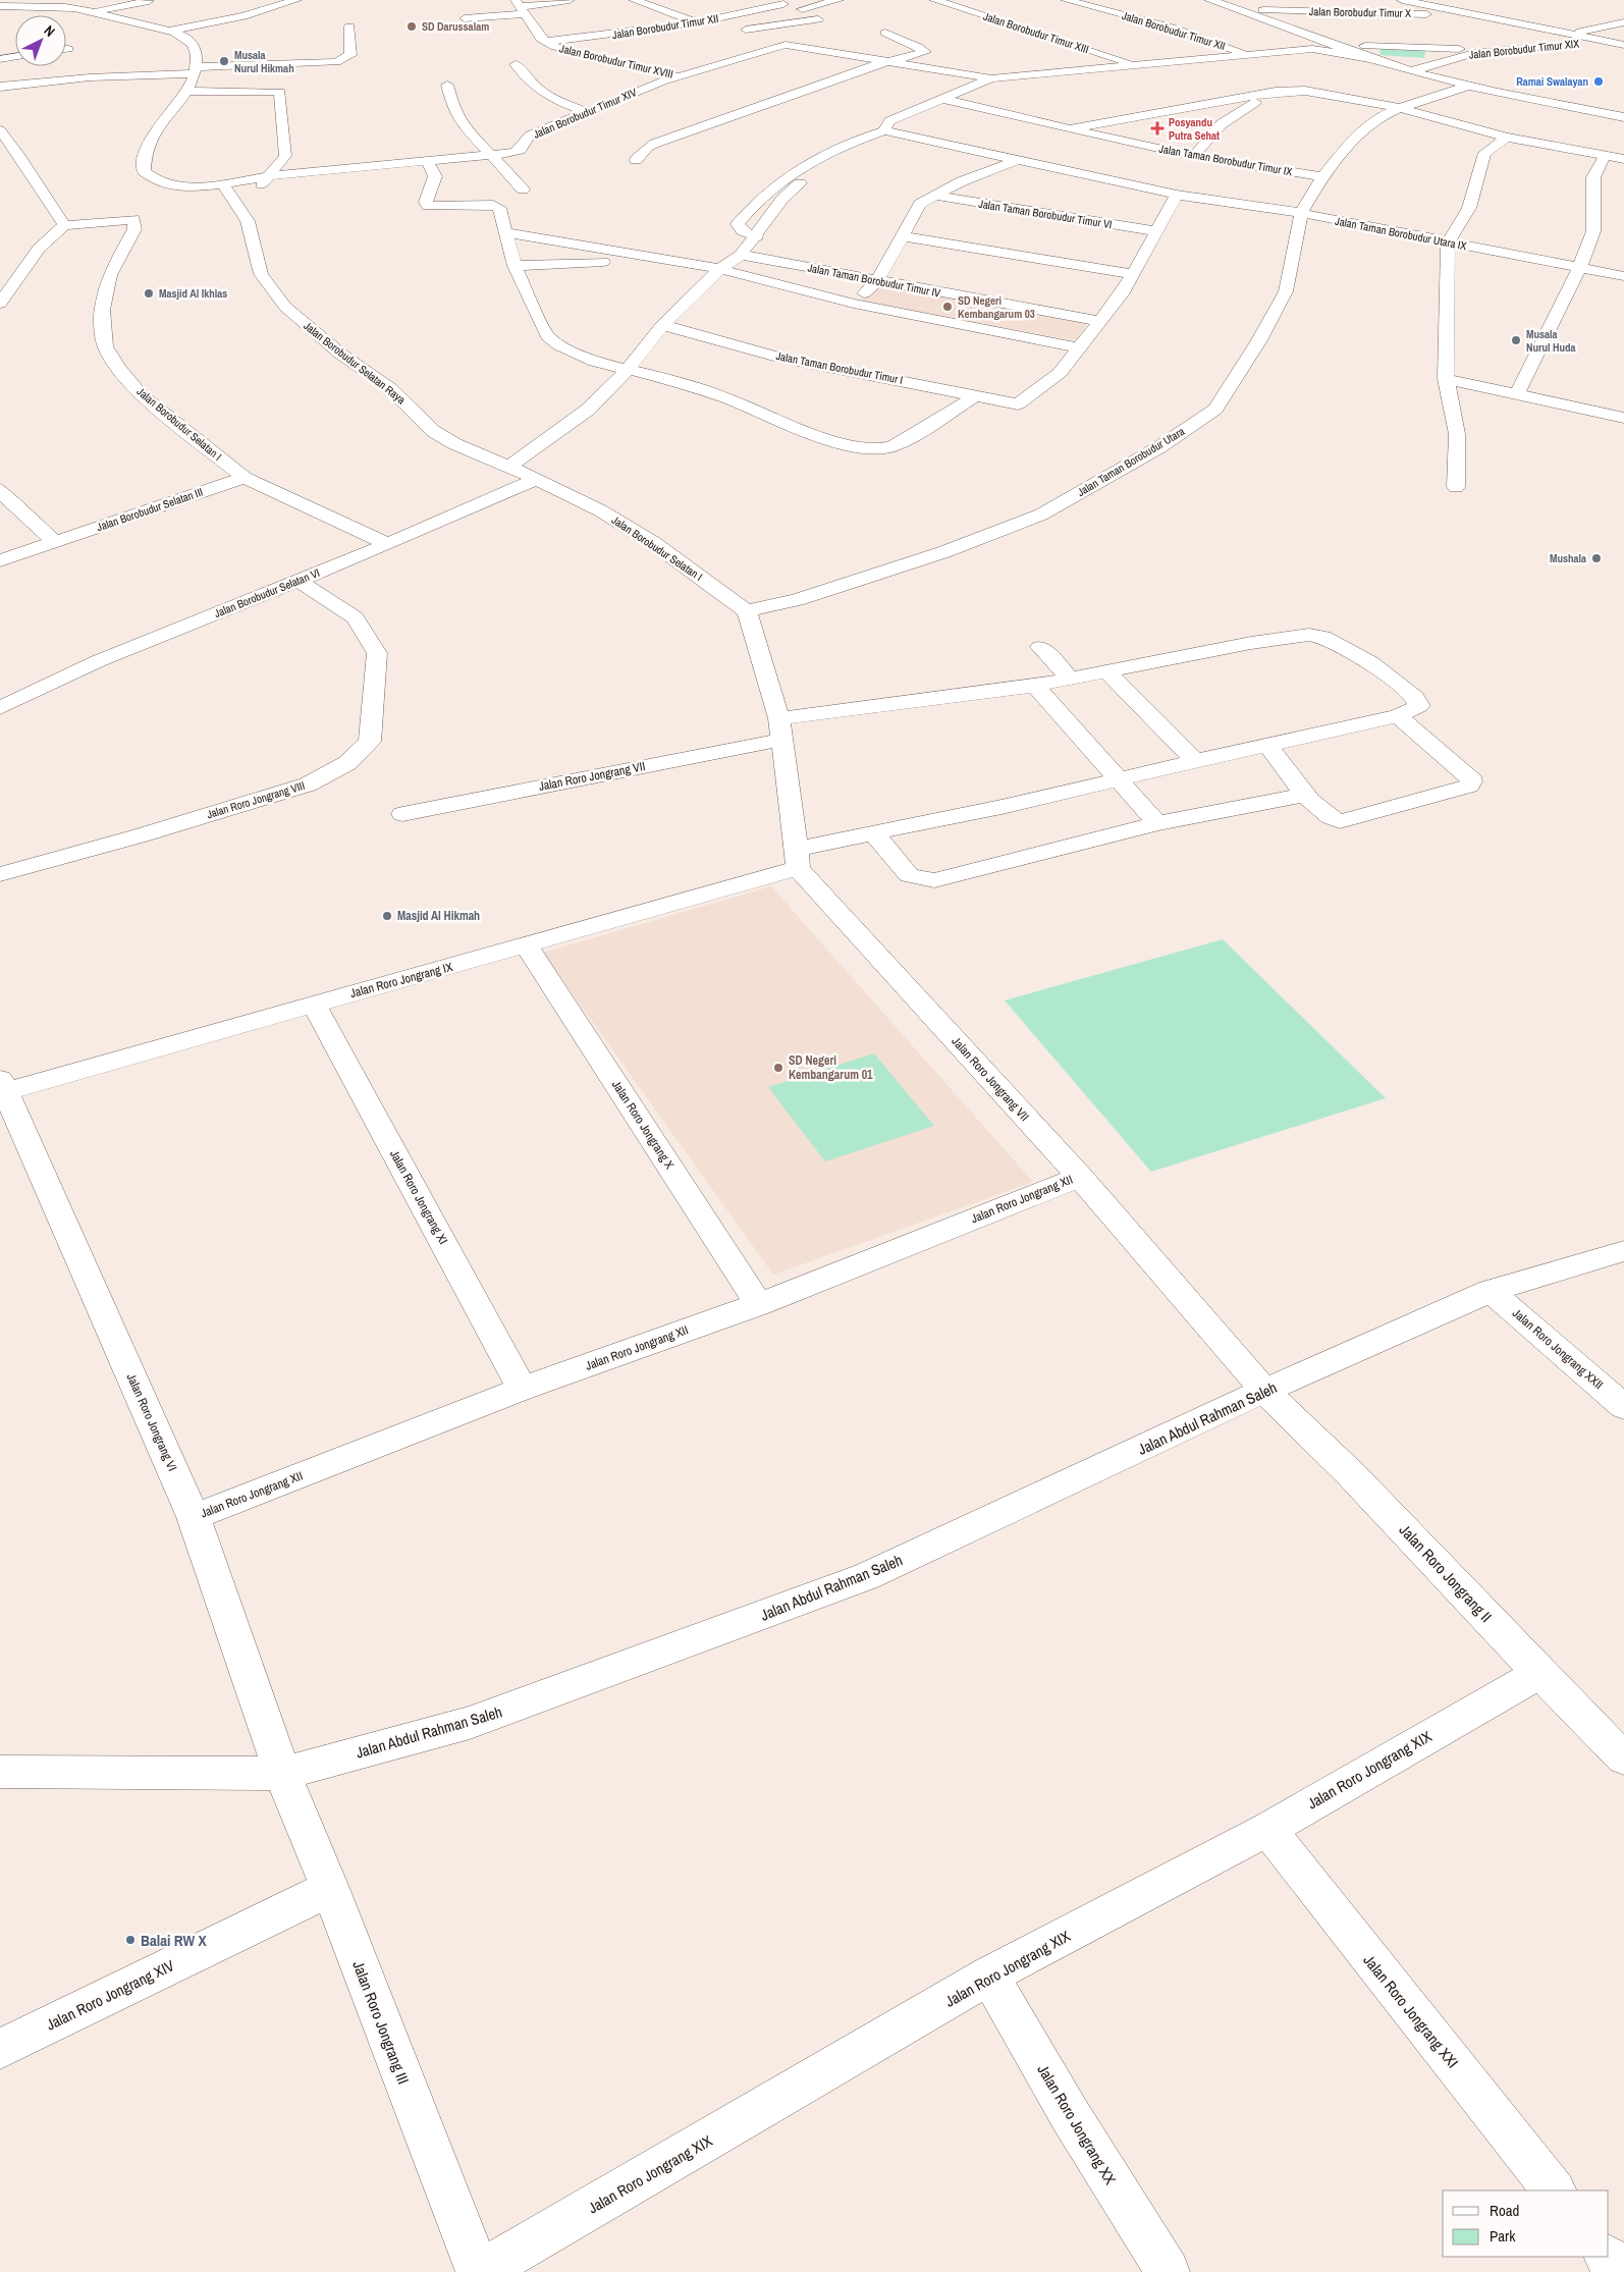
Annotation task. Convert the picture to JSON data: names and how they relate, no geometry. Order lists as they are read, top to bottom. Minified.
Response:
{"streets":{"street":["Jalan Borobudur Timur X","Jalan Borobudur Timur XII","Jalan Borobudur Timur XIII","Jalan Borobudur Timur XIX","Jalan Borobudur Timur XVIII","Jalan Borobudur Timur XIV","Jalan Taman Borobudur Timur IX","Jalan Taman Borobudur Timur VI","Jalan Taman Borobudur Utara IX","Jalan Taman Borobudur Timur IV","Jalan Borobudur Selatan Raya","Jalan Taman Borobudur Timur I","Jalan Borobudur Selatan I","Jalan Taman Borobudur Utara","Jalan Borobudur Selatan III","Jalan Borobudur Selatan VI","Jalan Roro Jongrang VII","Jalan Roro Jongrang VIII","Jalan Roro Jongrang IX","Jalan Roro Jongrang X","Jalan Roro Jongrang XI","Jalan Roro Jongrang XII","Jalan Roro Jongrang XXII","Jalan Abdul Rahman Saleh","Jalan Roro Jongrang VI","Jalan Roro Jongrang II","Jalan Roro Jongrang XIX","Jalan Roro Jongrang XIV","Jalan Roro Jongrang XXI","Jalan Roro Jongrang III","Jalan Roro Jongrang XX"]},"crossings":[["Jalan Borobudur Timur X","Jalan Borobudur Timur XIX"],["Jalan Borobudur Timur XII","Jalan Borobudur Timur XVIII"],["Jalan Borobudur Timur XVIII","Jalan Borobudur Timur XIV"],["Jalan Borobudur Timur XIV","Jalan Borobudur Selatan Raya"],["Jalan Taman Borobudur Timur IX","Jalan Taman Borobudur Utara"],["Jalan Taman Borobudur Utara IX","Jalan Taman Borobudur Utara"],["Jalan Borobudur Selatan Raya","Jalan Borobudur Selatan I"],["Jalan Borobudur Selatan Raya","Jalan Borobudur Selatan VI"],["Jalan Borobudur Selatan I","Jalan Taman Borobudur Utara"],["Jalan Borobudur Selatan I","Jalan Borobudur Selatan III"],["Jalan Borobudur Selatan I","Jalan Borobudur Selatan VI"],["Jalan Borobudur Selatan VI","Jalan Roro Jongrang VIII"],["Jalan Roro Jongrang VII","Jalan Roro Jongrang IX"],["Jalan Roro Jongrang VII","Jalan Roro Jongrang XII"],["Jalan Roro Jongrang VII","Jalan Abdul Rahman Saleh"],["Jalan Roro Jongrang VII","Jalan Roro Jongrang II"],["Jalan Roro Jongrang IX","Jalan Roro Jongrang X"],["Jalan Roro Jongrang IX","Jalan Roro Jongrang XI"],["Jalan Roro Jongrang IX","Jalan Roro Jongrang VI"],["Jalan Roro Jongrang X","Jalan Roro Jongrang XII"],["Jalan Roro Jongrang XI","Jalan Roro Jongrang XII"],["Jalan Roro Jongrang XII","Jalan Roro Jongrang VI"],["Jalan Roro Jongrang XXII","Jalan Abdul Rahman Saleh"],["Jalan Abdul Rahman Saleh","Jalan Roro Jongrang VI"],["Jalan Abdul Rahman Saleh","Jalan Roro Jongrang II"],["Jalan Abdul Rahman Saleh","Jalan Roro Jongrang III"],["Jalan Roro Jongrang VI","Jalan Roro Jongrang III"],["Jalan Roro Jongrang II","Jalan Roro Jongrang XIX"],["Jalan Roro Jongrang XIX","Jalan Roro Jongrang XXI"],["Jalan Roro Jongrang XIX","Jalan Roro Jongrang III"],["Jalan Roro Jongrang XIX","Jalan Roro Jongrang XX"],["Jalan Roro Jongrang XIV","Jalan Roro Jongrang III"]],"places":{"other":["SD Darussalam","Musala Nurul Hikmah","Ramai Swalayan","Masjid Al Ikhlas","SD Negeri Kembangarum 03","Musala Nurul Huda","Mushala","Masjid Al Hikmah","SD Negeri Kembangarum 01","Balai RW X"],"health":["Posyandu Putra Sehat"]},"legend":["Road","Park"],"north":"top right"}
